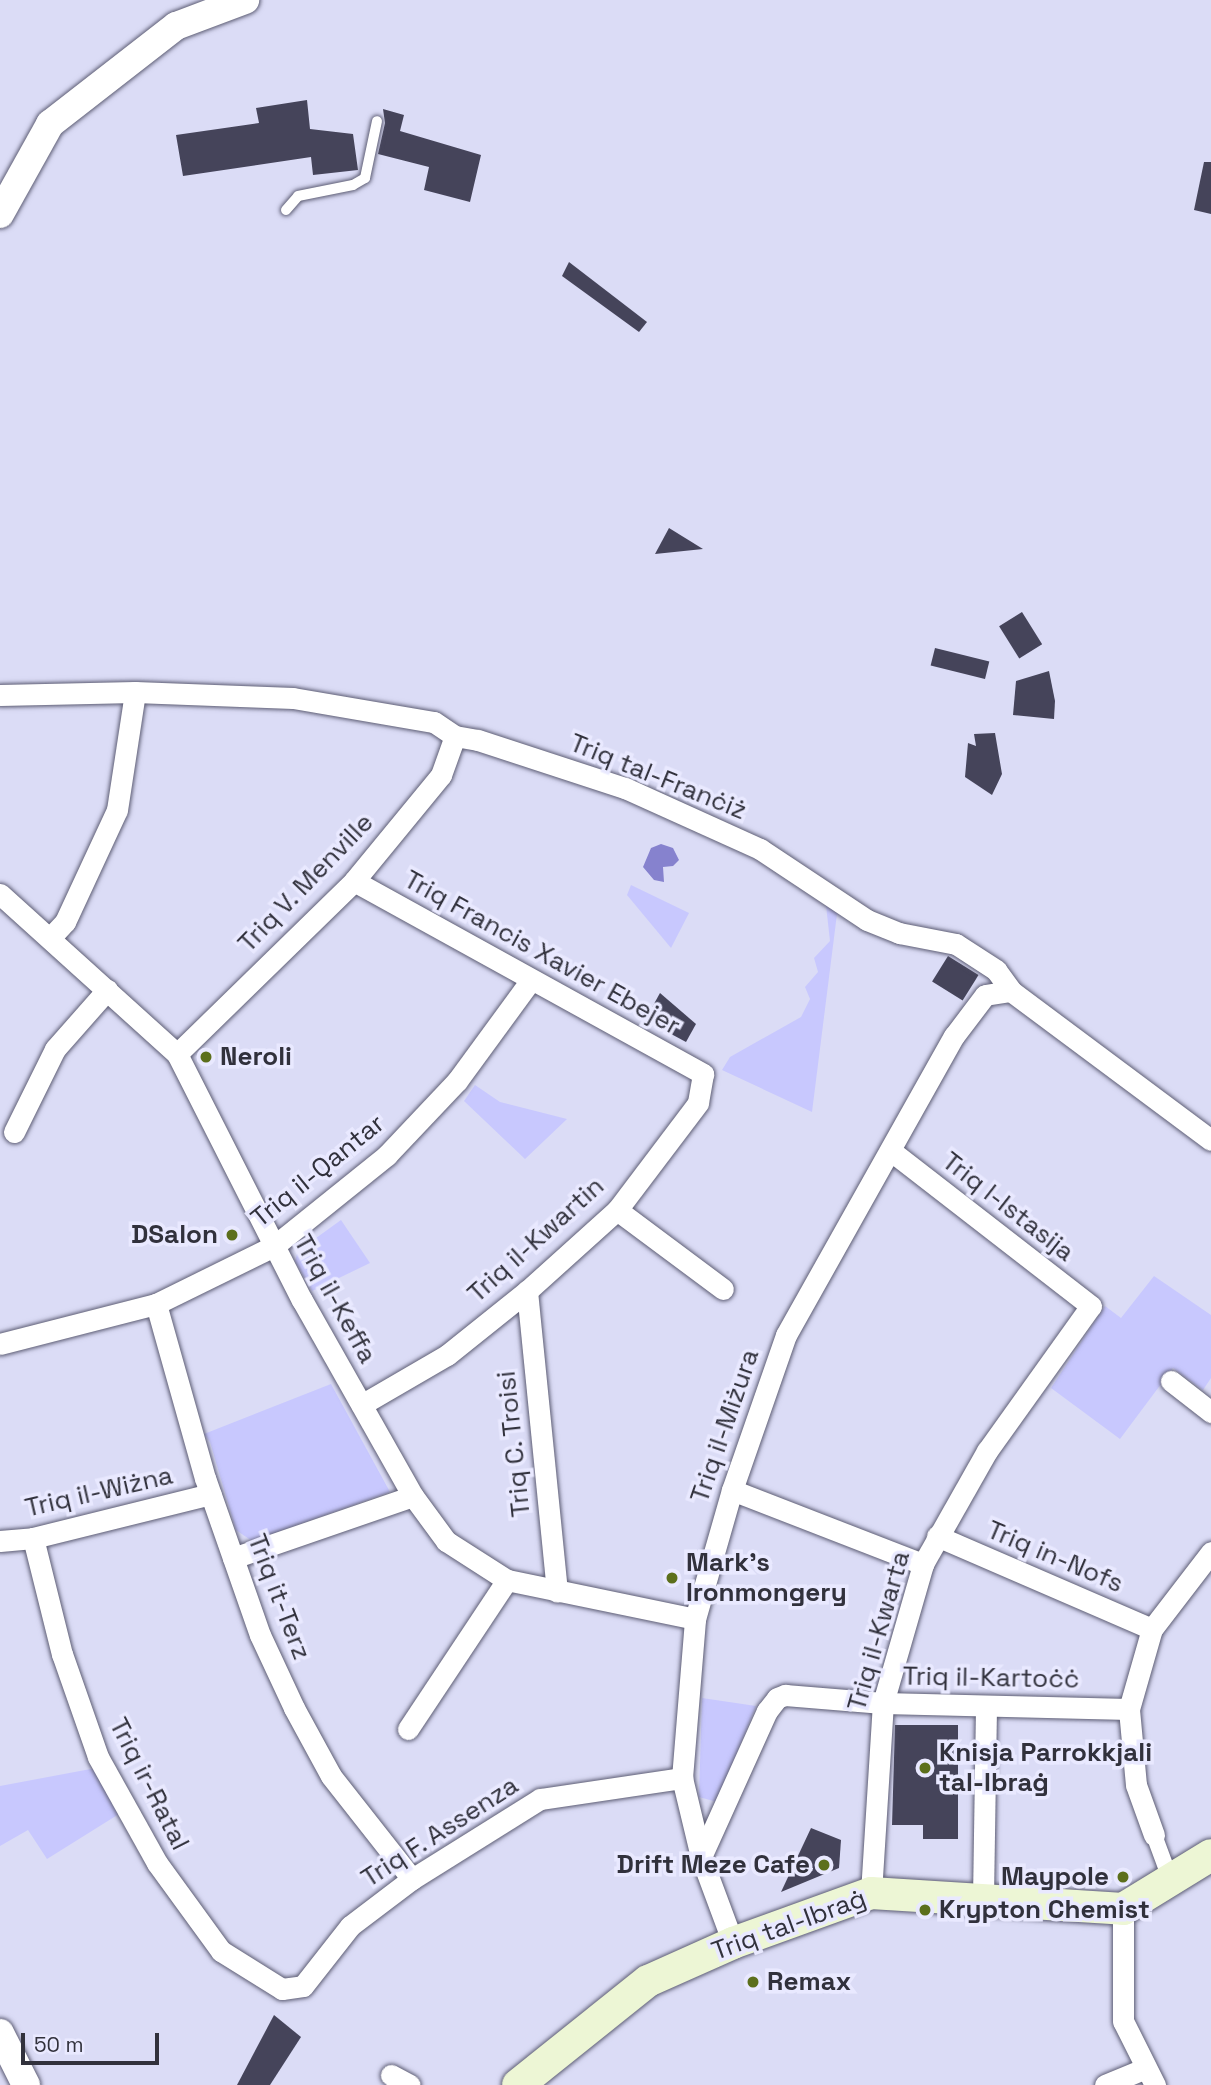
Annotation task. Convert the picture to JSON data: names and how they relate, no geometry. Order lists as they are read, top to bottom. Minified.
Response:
{"streets":{"main road":["Triq tal-Ibraġ"],"street":["Triq tal-Franċiż","Triq V. Menville","Triq Francis Xavier Ebejer","Triq il-Qantar","Triq l-Istasija","Triq il-Kwartin","Triq il-Keffa","Triq il-Miżura","Triq C. Troisi","Triq il-Wiżna","Triq in-Nofs","Triq it-Terz","Triq il-Kwarta","Triq il-Kartoċċ","Triq ir-Ratal","Triq F. Assenza"]},"crossings":[["Triq tal-Franċiż","Triq V. Menville"],["Triq tal-Franċiż","Triq il-Miżura"],["Triq V. Menville","Triq Francis Xavier Ebejer"],["Triq V. Menville","Triq il-Keffa"],["Triq Francis Xavier Ebejer","Triq il-Qantar"],["Triq Francis Xavier Ebejer","Triq il-Kwartin"],["Triq il-Qantar","Triq il-Keffa"],["Triq il-Qantar","Triq it-Terz"],["Triq l-Istasija","Triq il-Miżura"],["Triq l-Istasija","Triq il-Kwarta"],["Triq il-Kwartin","Triq il-Keffa"],["Triq il-Kwartin","Triq C. Troisi"],["Triq il-Keffa","Triq il-Miżura"],["Triq il-Keffa","Triq C. Troisi"],["Triq il-Miżura","Triq il-Kartoċċ"],["Triq il-Miżura","Triq F. Assenza"],["Triq il-Miżura","Triq tal-Ibraġ"],["Triq il-Wiżna","Triq it-Terz"],["Triq il-Wiżna","Triq ir-Ratal"],["Triq in-Nofs","Triq il-Kwarta"],["Triq it-Terz","Triq F. Assenza"],["Triq il-Kwarta","Triq il-Kartoċċ"],["Triq il-Kwarta","Triq tal-Ibraġ"],["Triq ir-Ratal","Triq F. Assenza"]],"places":["Neroli","DSalon","Mark's Ironmongery","Knisja Parrokkjali tal-Ibraġ","Drift Meze Cafe","Maypole","Krypton Chemist","Remax"],"scale_bar":"50 m"}
